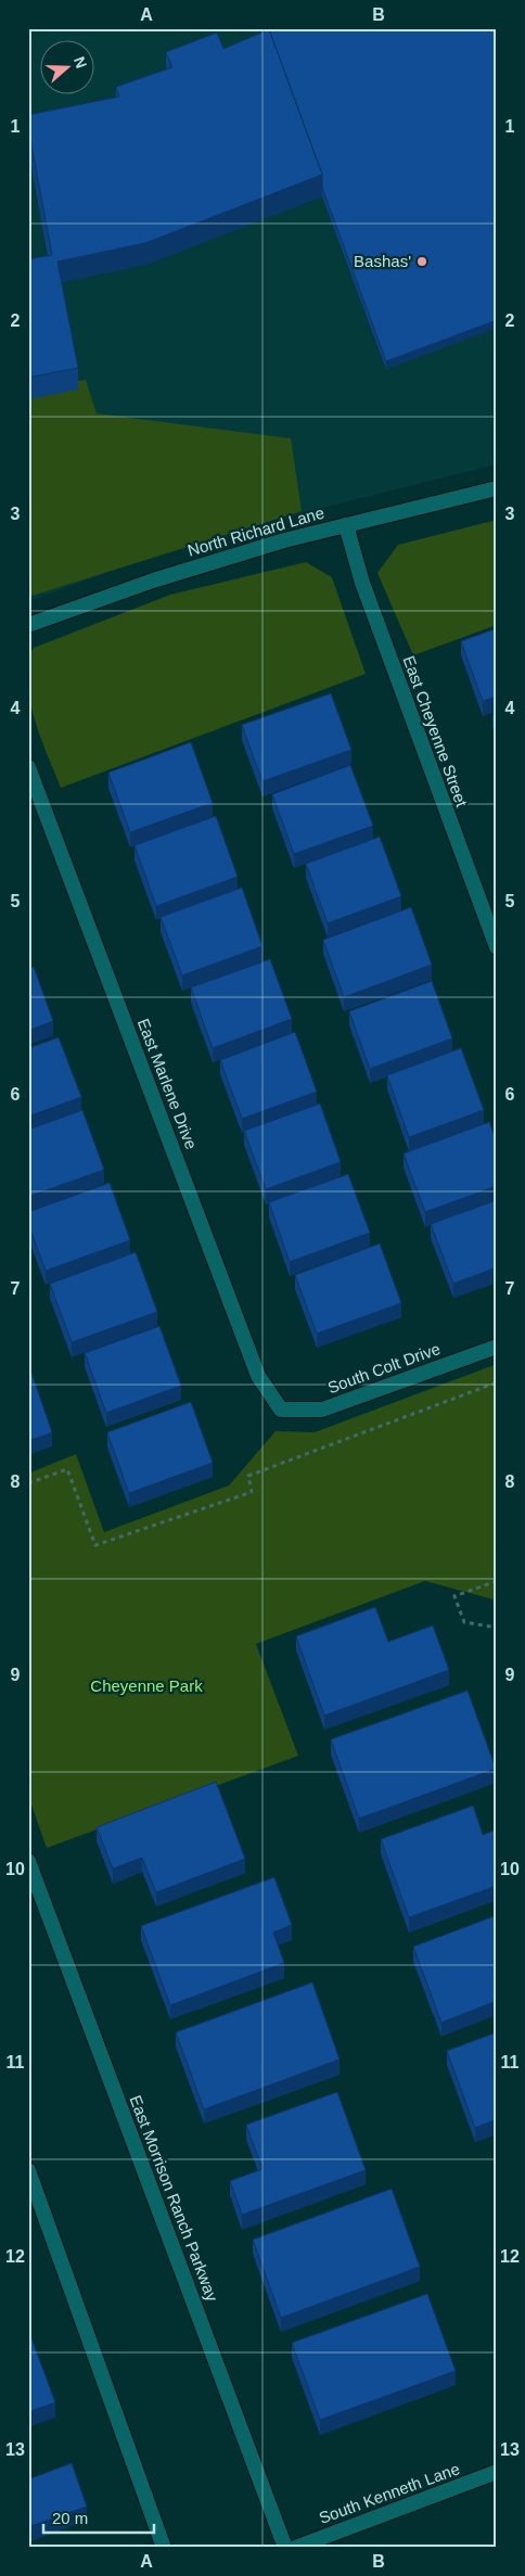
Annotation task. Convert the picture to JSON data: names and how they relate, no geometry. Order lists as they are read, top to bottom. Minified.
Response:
{"streets":{"street":["North Richard Lane","East Cheyenne Street","East Marlene Drive","South Colt Drive","East Morrison Ranch Parkway","South Kenneth Lane"]},"crossings":[["North Richard Lane","East Cheyenne Street"],["East Marlene Drive","South Colt Drive"]],"parks":["Cheyenne Park"],"places":["Bashas'"],"scale_bar":"20 m","north":"right","grid":{"columns":["A","B"],"rows":["1","2","3","4","5","6","7","8","9","10","11","12","13"]}}
